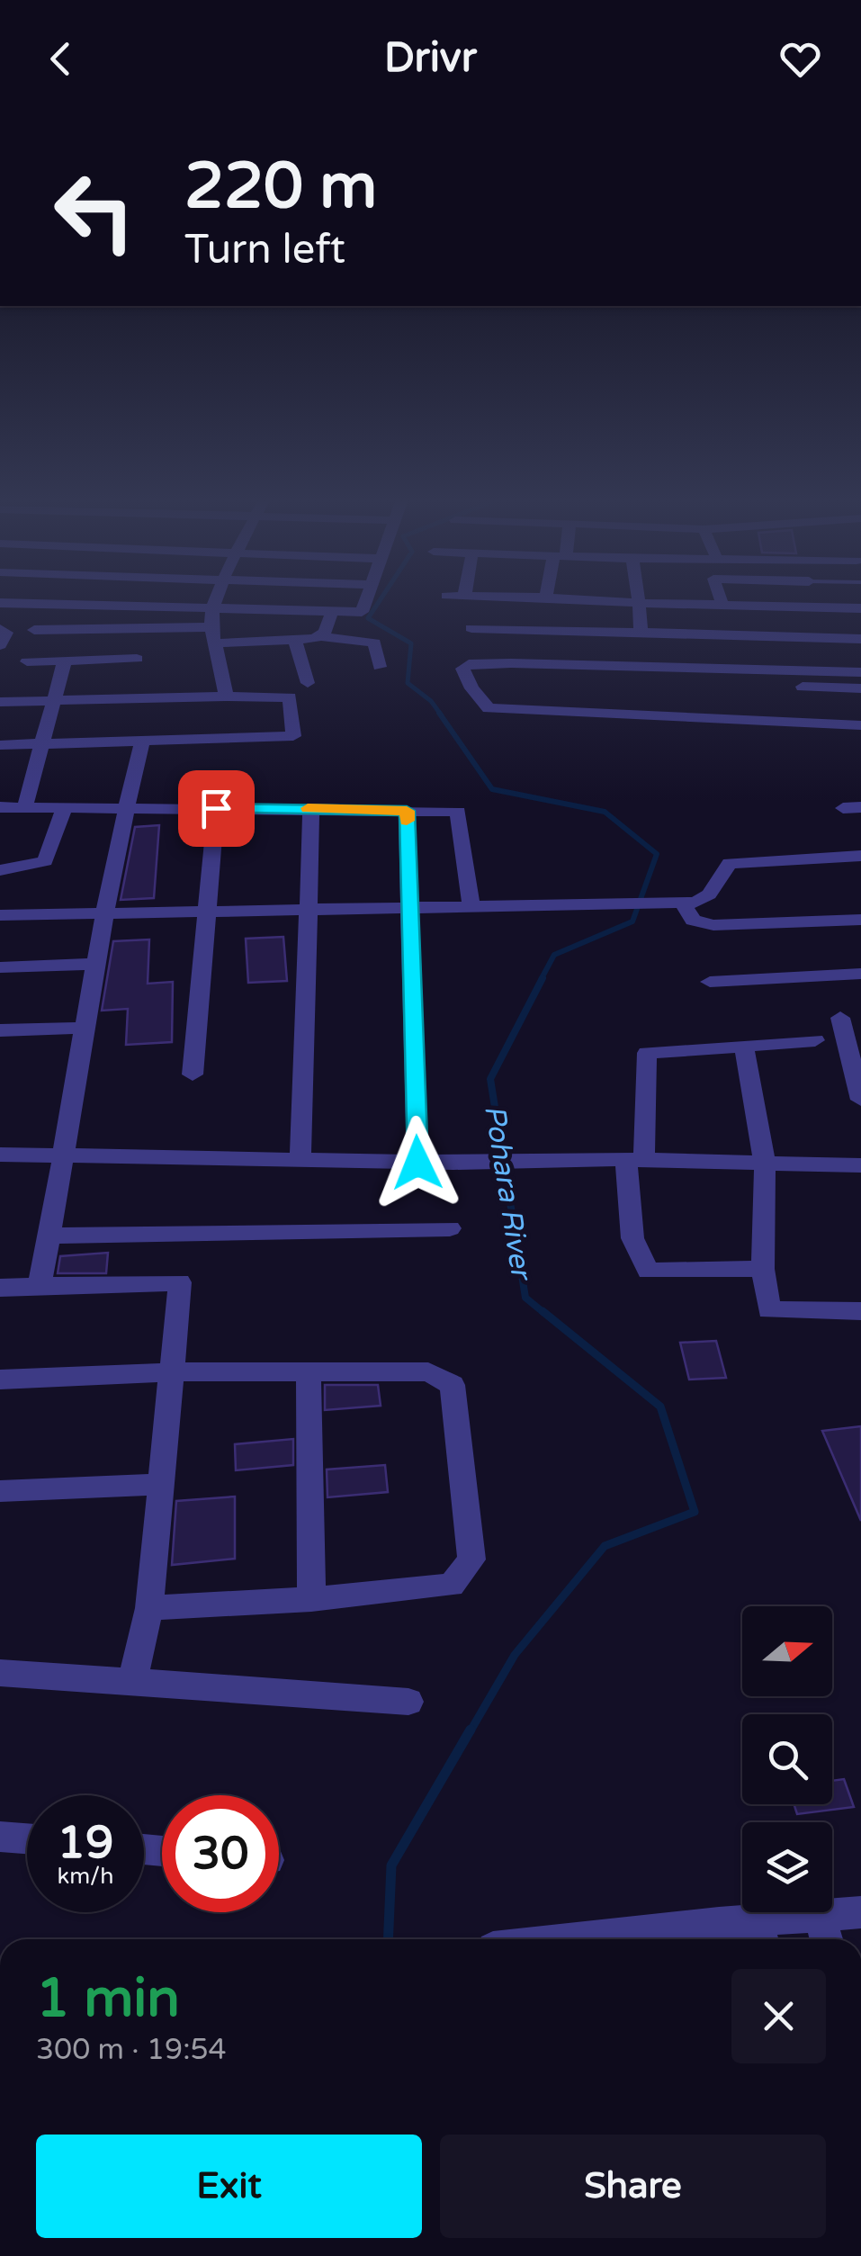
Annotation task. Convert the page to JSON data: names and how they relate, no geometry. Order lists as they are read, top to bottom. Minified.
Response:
{"water":["Pohara River"],"north":"right","page":{"header":"Drivr","turn":["220 m","Turn left"],"speed":"19 km/h","limit":"30","heading":["1 min","300 m · 19:54"],"buttons":["Exit","Share"]}}
